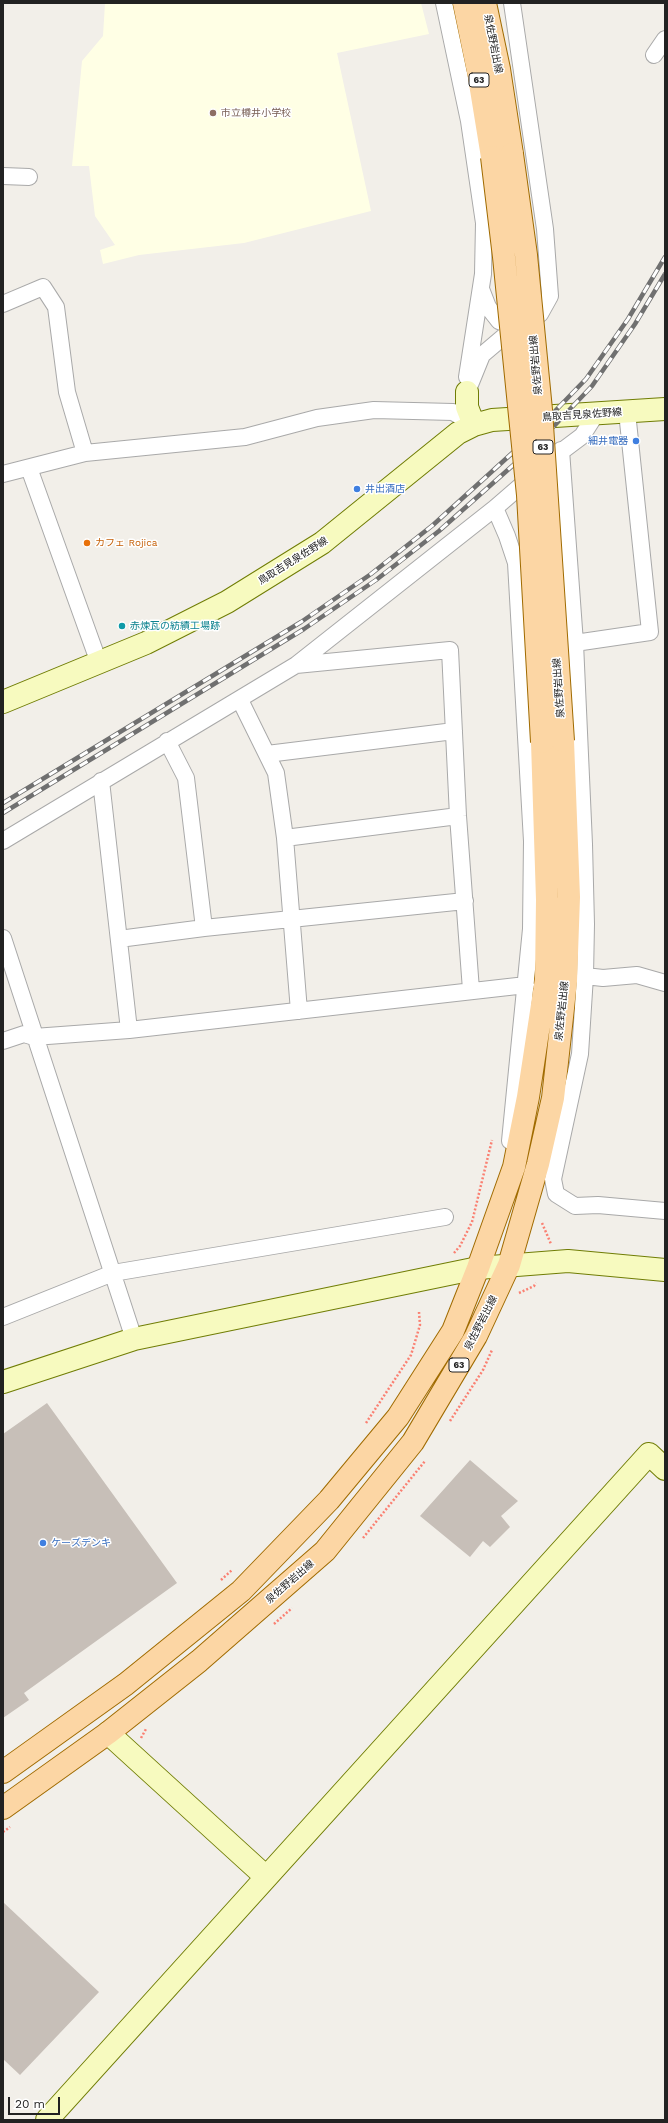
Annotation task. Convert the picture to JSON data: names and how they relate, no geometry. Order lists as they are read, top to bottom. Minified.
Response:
{"streets":{"main road":["泉佐野岩出線","63"],"street":["鳥取吉見泉佐野線"]},"places":["市立樽井小学校","細井電器","井出酒店","カフェ Rojica","赤煉瓦の紡績工場跡","ケーズデンキ"],"scale_bar":"20 m"}
